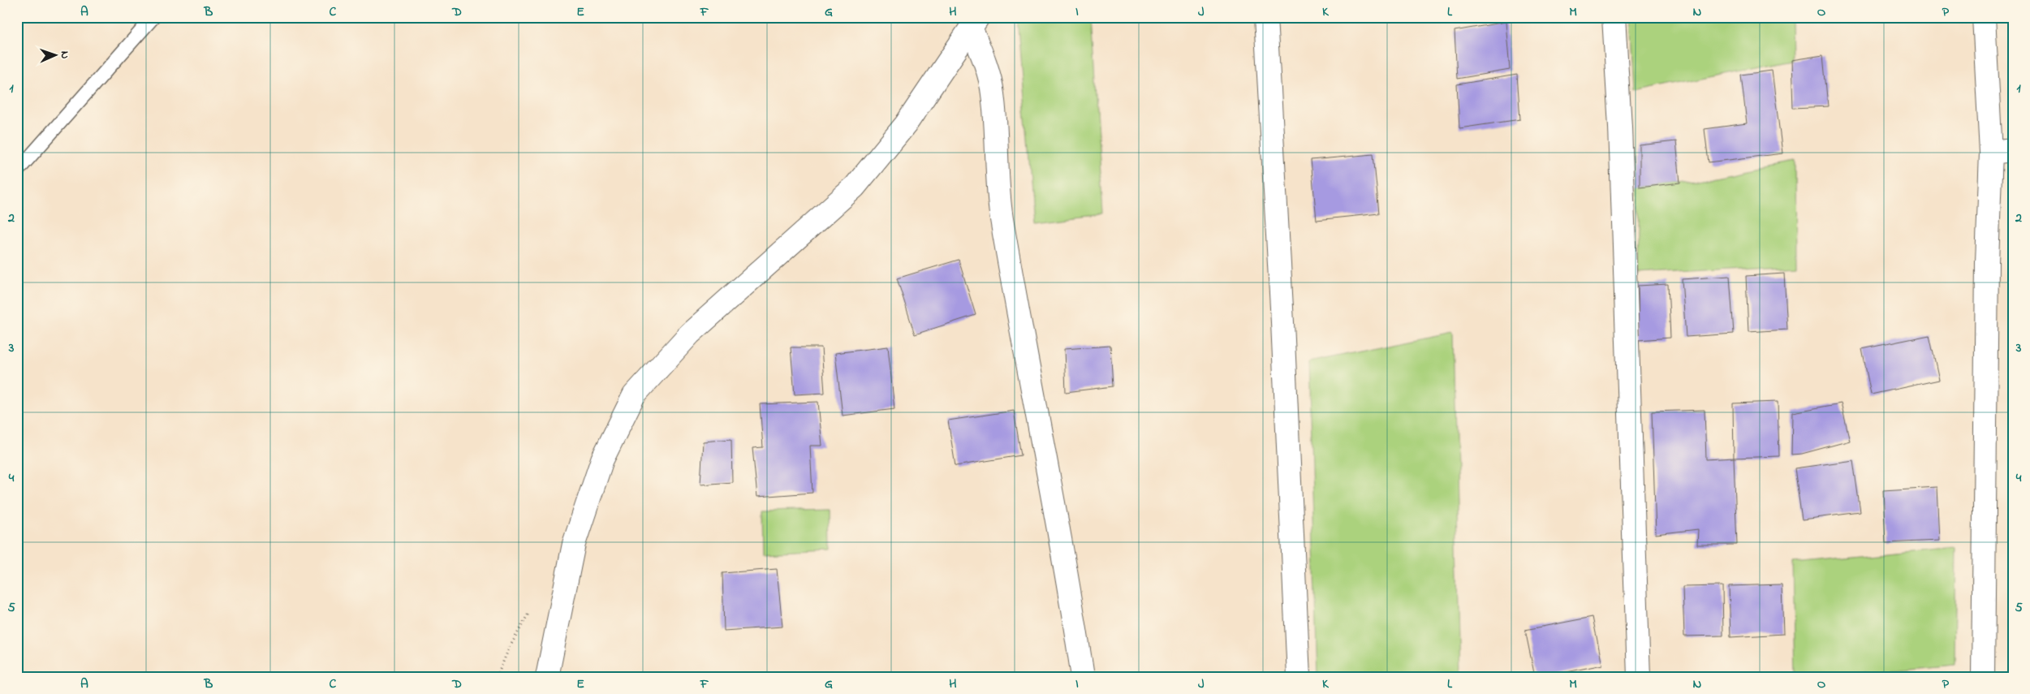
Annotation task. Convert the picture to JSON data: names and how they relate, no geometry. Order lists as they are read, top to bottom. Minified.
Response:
{"north":"right","grid":{"columns":["A","B","C","D","E","F","G","H","I","J","K","L","M","N","O","P"],"rows":["1","2","3","4","5"]}}
